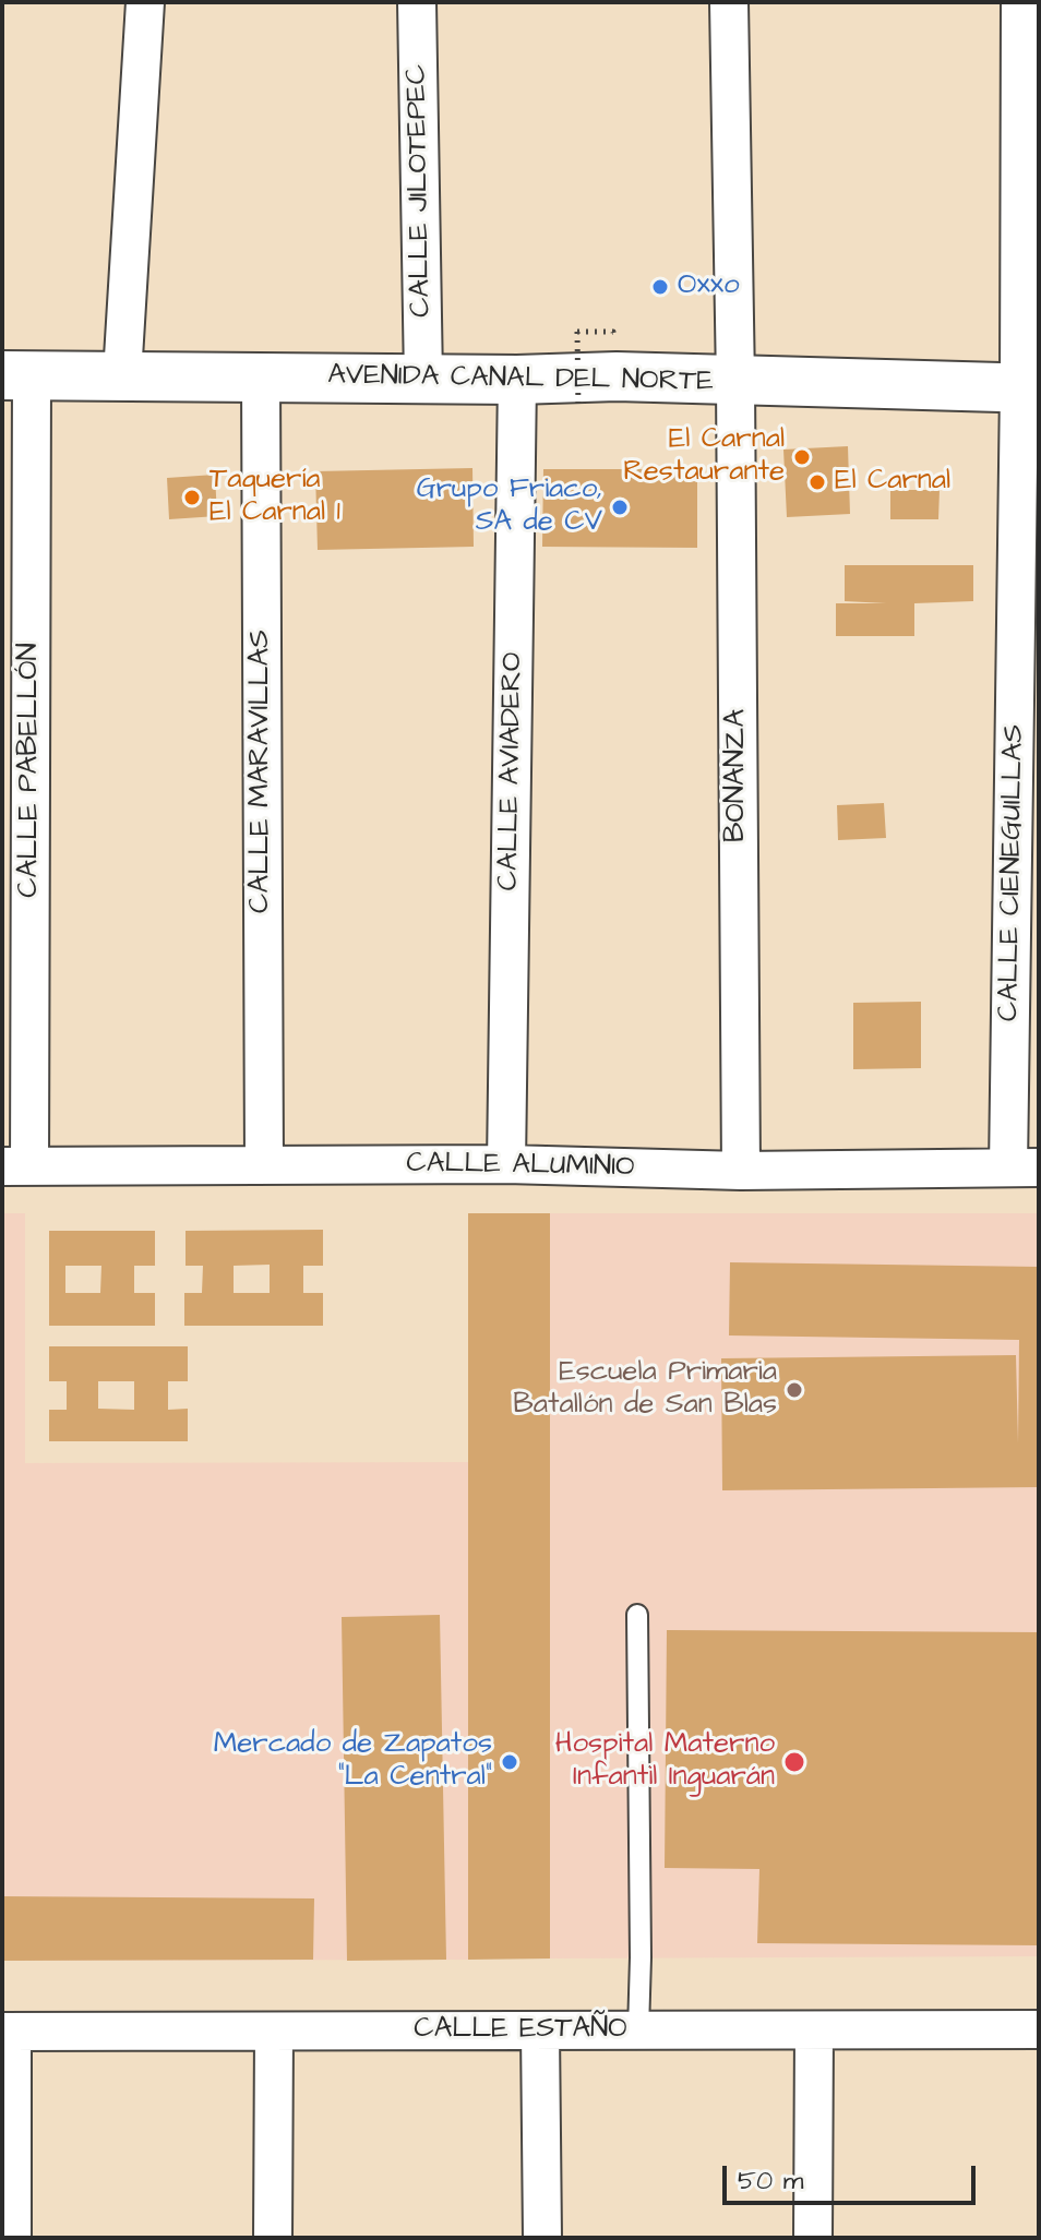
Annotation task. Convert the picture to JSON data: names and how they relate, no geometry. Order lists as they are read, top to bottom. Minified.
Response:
{"streets":{"main road":["AVENIDA CANAL DEL NORTE"],"street":["CALLE JILOTEPEC","CALLE PABELLÓN","CALLE MARAVILLAS","CALLE AVIADERO","BONANZA","CALLE CIENEGUILLAS","CALLE ALUMINIO","CALLE ESTAÑO"]},"crossings":[["CALLE JILOTEPEC","AVENIDA CANAL DEL NORTE"],["AVENIDA CANAL DEL NORTE","CALLE PABELLÓN"],["AVENIDA CANAL DEL NORTE","CALLE MARAVILLAS"],["AVENIDA CANAL DEL NORTE","CALLE AVIADERO"],["AVENIDA CANAL DEL NORTE","BONANZA"],["AVENIDA CANAL DEL NORTE","CALLE CIENEGUILLAS"],["CALLE PABELLÓN","CALLE ALUMINIO"],["CALLE MARAVILLAS","CALLE ALUMINIO"],["CALLE AVIADERO","CALLE ALUMINIO"],["BONANZA","CALLE ALUMINIO"],["CALLE CIENEGUILLAS","CALLE ALUMINIO"]],"places":["Oxxo","El Carnal Restaurante","El Carnal","Taquería El Carnal 1","Grupo Friaco, SA de CV","Escuela Primaria Batallón de San Blas","Mercado de Zapatos \"La Central\"","Hospital Materno Infantil Inguarán"],"scale_bar":"50 m"}
